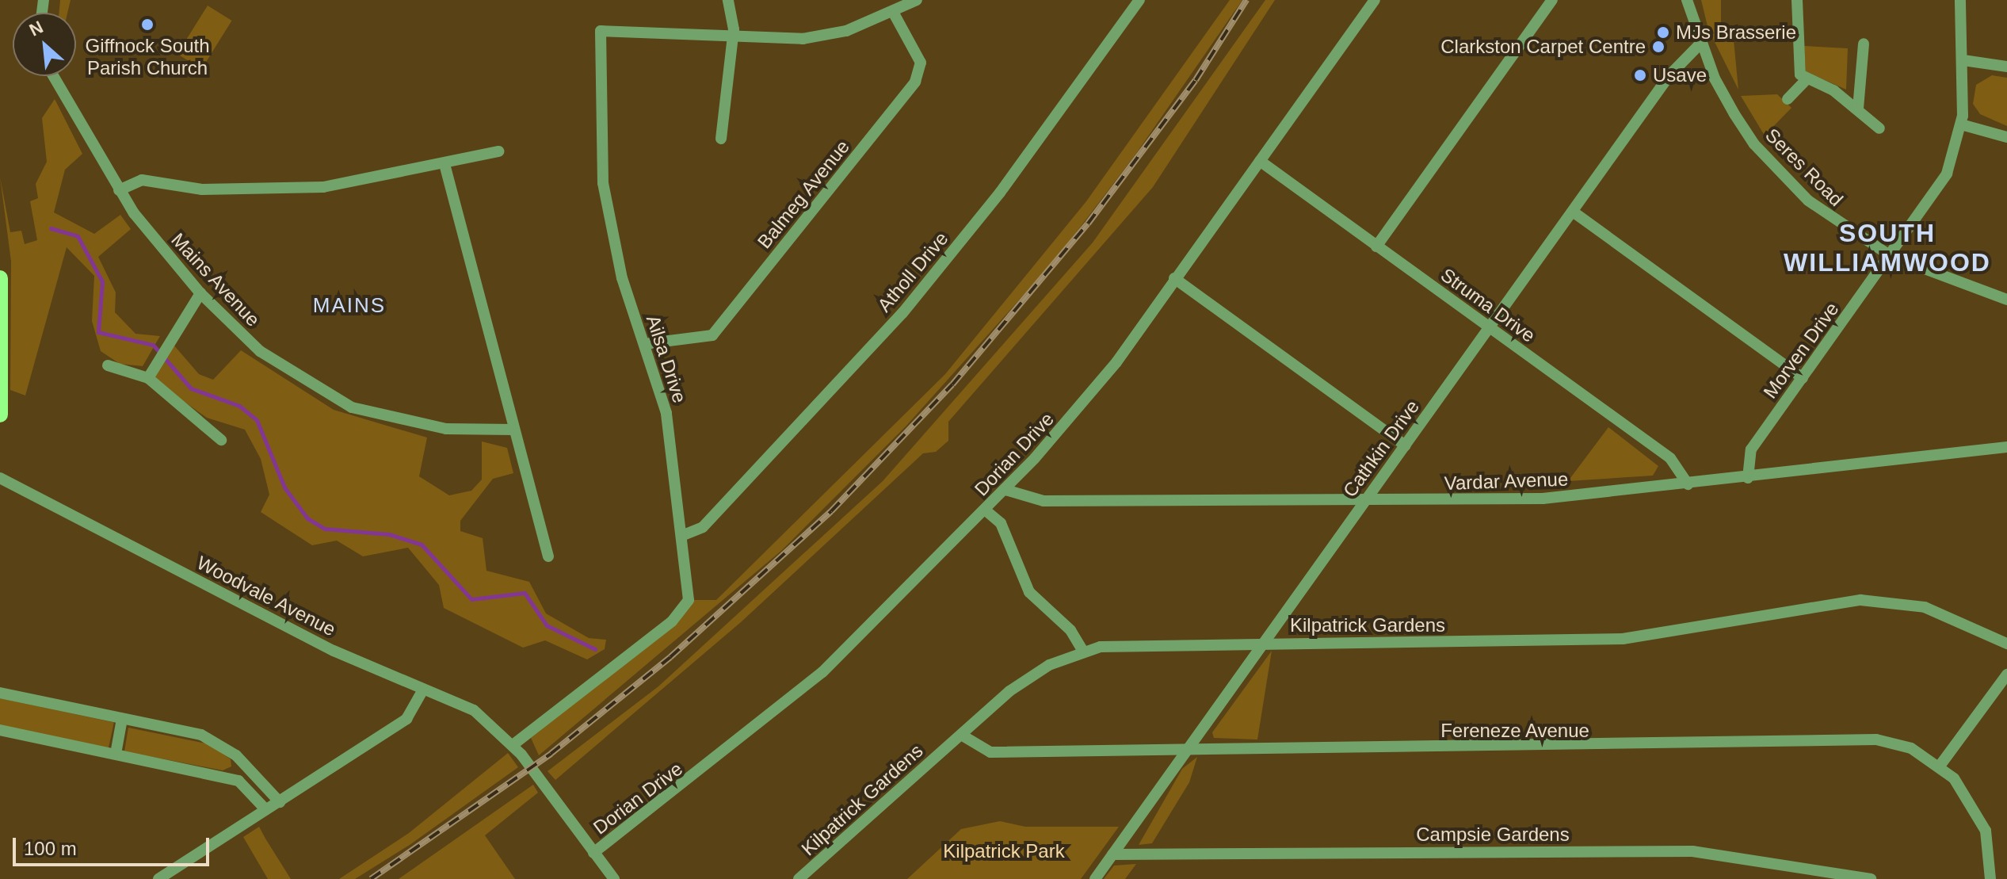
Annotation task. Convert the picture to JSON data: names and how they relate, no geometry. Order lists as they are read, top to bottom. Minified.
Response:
{"streets":{"street":["Seres Road","Balmeg Avenue","Atholl Drive","Mains Avenue","Struma Drive","Morven Drive","Ailsa Drive","Cathkin Drive","Dorian Drive","Vardar Avenue","Woodvale Avenue","Kilpatrick Gardens","Fereneze Avenue","Campsie Gardens"]},"crossings":[["Seres Road","Morven Drive"],["Seres Road","Cathkin Drive"],["Balmeg Avenue","Ailsa Drive"],["Atholl Drive","Ailsa Drive"],["Struma Drive","Cathkin Drive"],["Struma Drive","Dorian Drive"],["Struma Drive","Vardar Avenue"],["Morven Drive","Vardar Avenue"],["Ailsa Drive","Woodvale Avenue"],["Cathkin Drive","Vardar Avenue"],["Cathkin Drive","Kilpatrick Gardens"],["Cathkin Drive","Fereneze Avenue"],["Cathkin Drive","Campsie Gardens"],["Dorian Drive","Vardar Avenue"],["Kilpatrick Gardens","Fereneze Avenue"]],"districts":["SOUTH WILLIAMWOOD","MAINS"],"parks":["Kilpatrick Park"],"places":["Giffnock South Parish Church","MJs Brasserie","Clarkston Carpet Centre","Usave"],"scale_bar":"100 m","north":"top left"}
